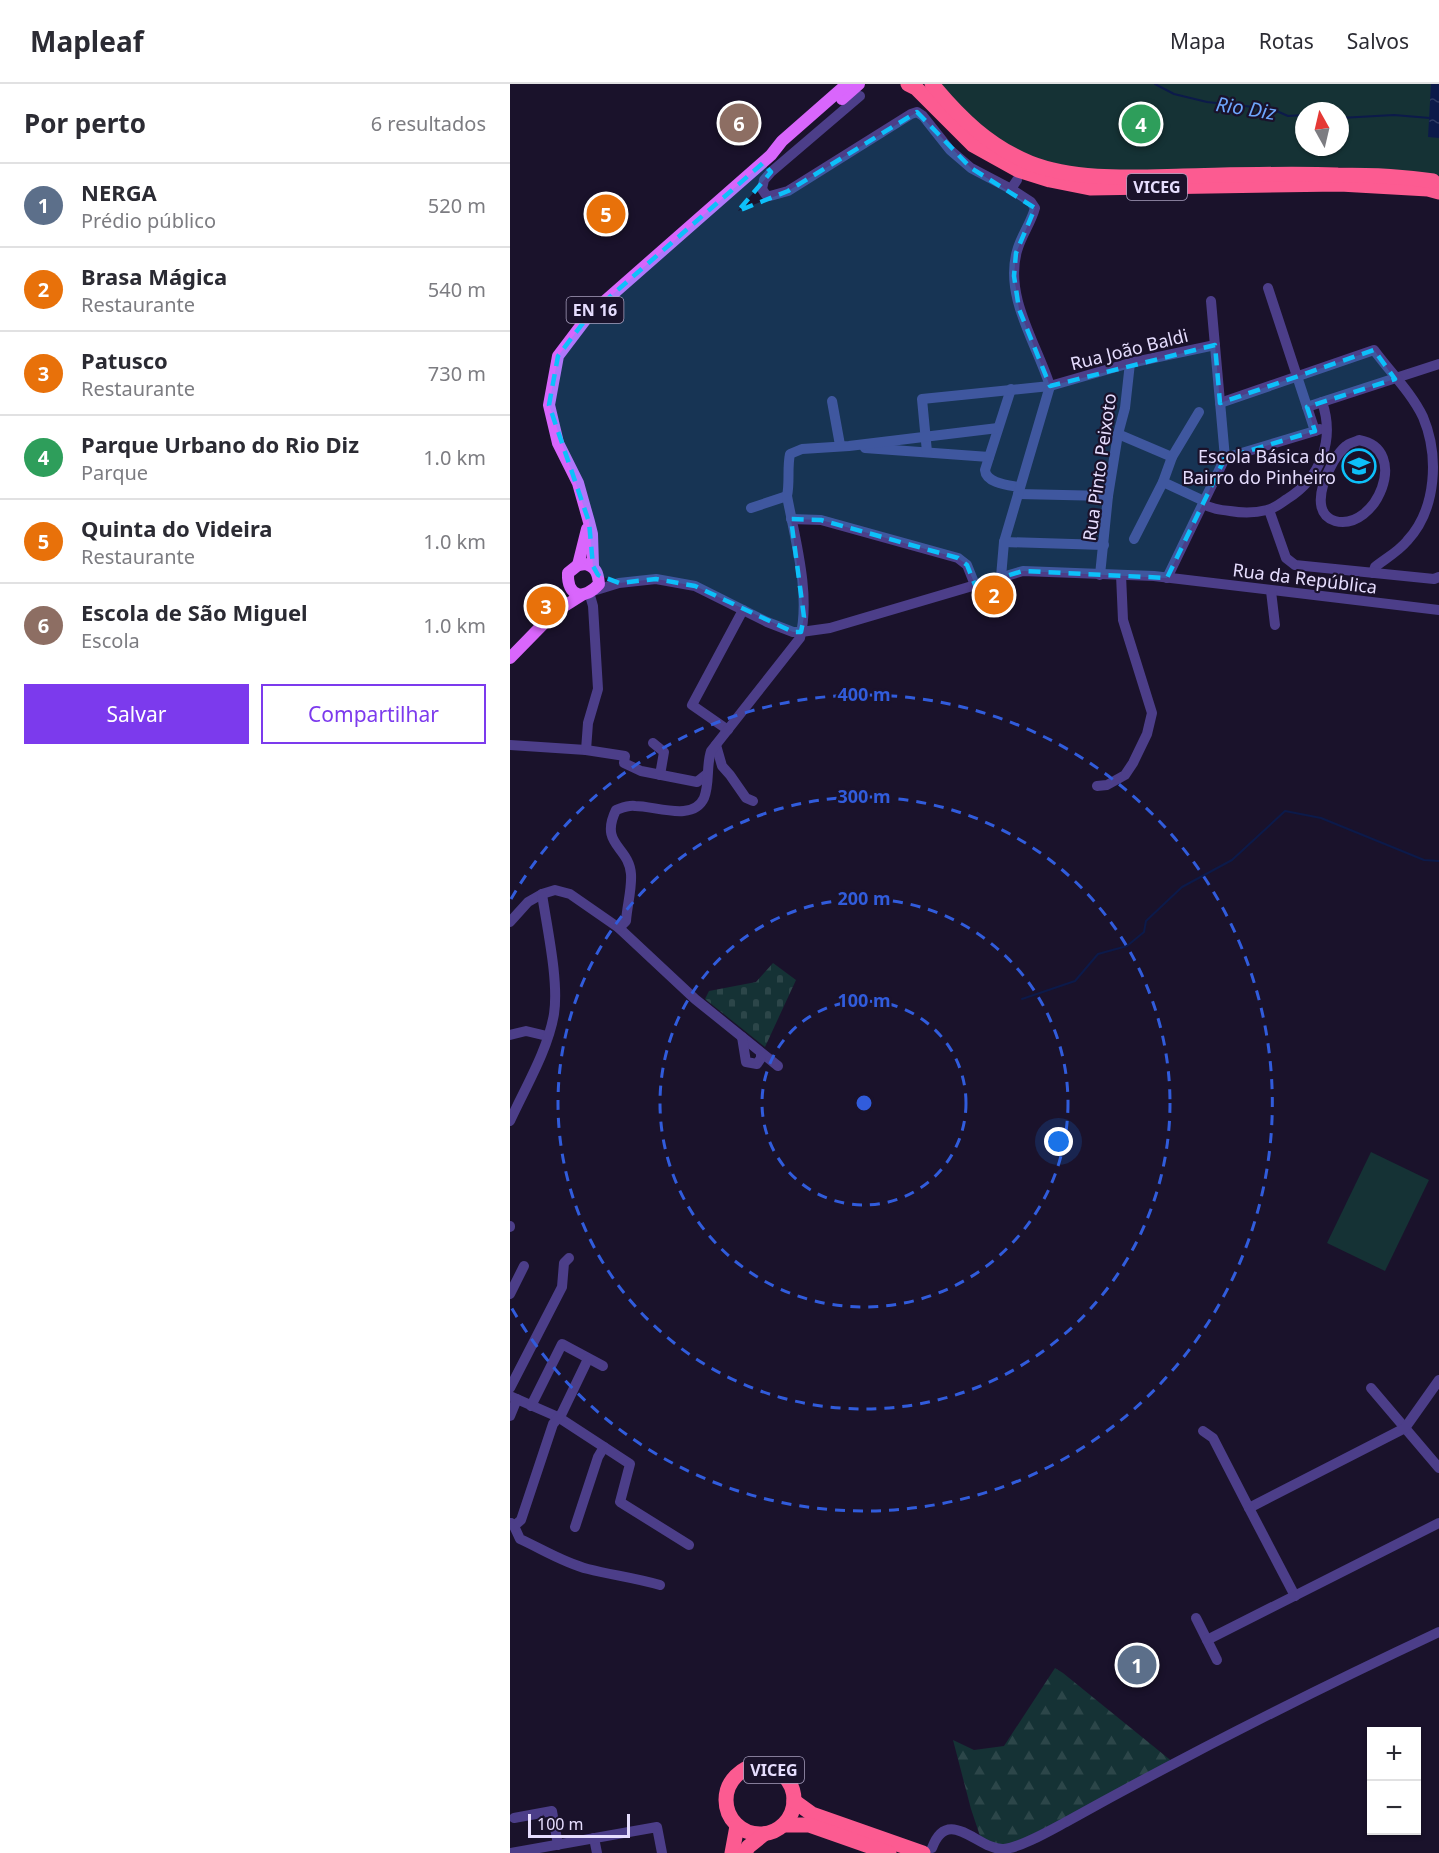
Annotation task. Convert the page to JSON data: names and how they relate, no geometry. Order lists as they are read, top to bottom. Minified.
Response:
{"streets":{"highway":["VICEG"],"main road":["EN 16"],"street":["Rua João Baldi","Rua Pinto Peixoto","Rua da República"]},"crossings":[["Rua João Baldi","Rua Pinto Peixoto"],["Rua Pinto Peixoto","Rua da República"]],"water":["Rio Diz"],"places":{"school or university":["Escola Básica do Bairro do Pinheiro"]},"scale_bar":"100 m","north":"top","page":{"header":"Mapleaf","nav":["Mapa","Rotas","Salvos"],"heading":["Por perto","6 resultados"],"pins":["6","4","5","2","3","1"],"list":[{"mark":"1","name":"NERGA","note":"Prédio público","value":"520 m"},{"mark":"2","name":"Brasa Mágica","note":"Restaurante","value":"540 m"},{"mark":"3","name":"Patusco","note":"Restaurante","value":"730 m"},{"mark":"4","name":"Parque Urbano do Rio Diz","note":"Parque","value":"1.0 km"},{"mark":"5","name":"Quinta do Videira","note":"Restaurante","value":"1.0 km"},{"mark":"6","name":"Escola de São Miguel","note":"Escola","value":"1.0 km"}],"buttons":["Salvar","Compartilhar"],"map_buttons":["+","−"],"scale":"100 m"},"rings":["400 m","300 m","200 m","100 m"]}
